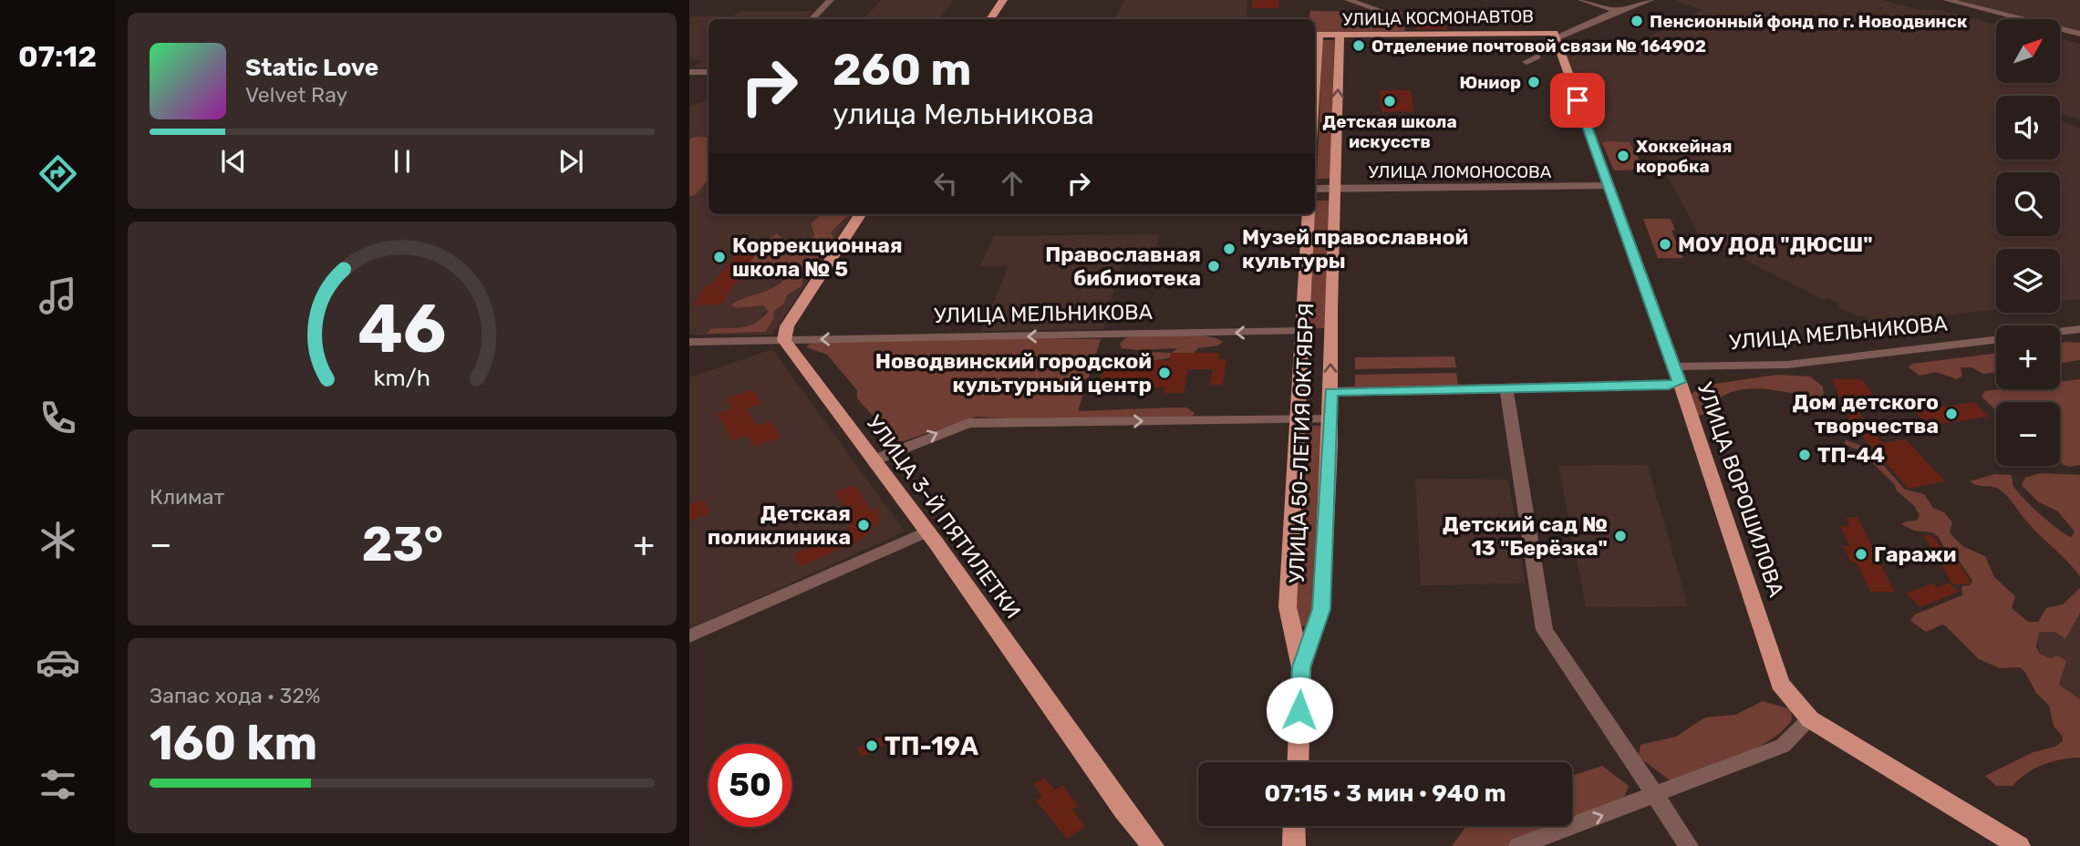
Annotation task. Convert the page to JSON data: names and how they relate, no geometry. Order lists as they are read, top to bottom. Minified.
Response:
{"streets":{"main road":["УЛИЦА КОСМОНАВТОВ","УЛИЦА 50-ЛЕТИЯ ОКТЯБРЯ","УЛИЦА ВОРОШИЛОВА","УЛИЦА 3-Й ПЯТИЛЕТКИ"],"street":["УЛИЦА ЛОМОНОСОВА","УЛИЦА МЕЛЬНИКОВА"]},"crossings":[["УЛИЦА КОСМОНАВТОВ","УЛИЦА 50-ЛЕТИЯ ОКТЯБРЯ"],["УЛИЦА КОСМОНАВТОВ","УЛИЦА ВОРОШИЛОВА"],["УЛИЦА ЛОМОНОСОВА","УЛИЦА 50-ЛЕТИЯ ОКТЯБРЯ"],["УЛИЦА ЛОМОНОСОВА","УЛИЦА ВОРОШИЛОВА"],["УЛИЦА МЕЛЬНИКОВА","УЛИЦА 50-ЛЕТИЯ ОКТЯБРЯ"],["УЛИЦА МЕЛЬНИКОВА","УЛИЦА ВОРОШИЛОВА"],["УЛИЦА МЕЛЬНИКОВА","УЛИЦА 3-Й ПЯТИЛЕТКИ"]],"places":["Пенсионный фонд по г. Новодвинск","Отделение почтовой связи № 164902","Юниор","Детская школа искусств","Хоккейная коробка","МОУ ДОД \"ДЮСШ\"","Музей православной культуры","Коррекционная школа № 5","Православная библиотека","Новодвинский городской культурный центр","Дом детского творчества","ТП-44","Детская поликлиника","Детский сад № 13 \"Берёзка\"","Гаражи","ТП-19А"],"north":"top right","page":{"tabs":"07:12","map_buttons":["+","−"],"turn":["260 m","улица Мельникова"],"song":["Static Love","Velvet Ray"],"tile":["Климат",["Запас хода · 32%","160 km"]],"heat":["−","23°","+"],"limit":"50","trip":"07:15 · 3 мин · 940 m","gauge":["46","km/h"]}}
